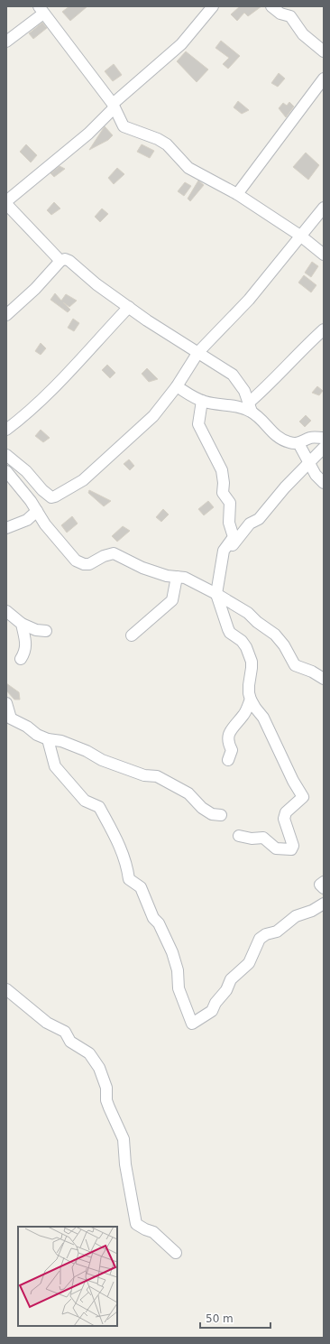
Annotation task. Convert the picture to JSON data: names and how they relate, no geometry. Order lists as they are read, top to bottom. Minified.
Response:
{"scale_bar":"50 m"}
